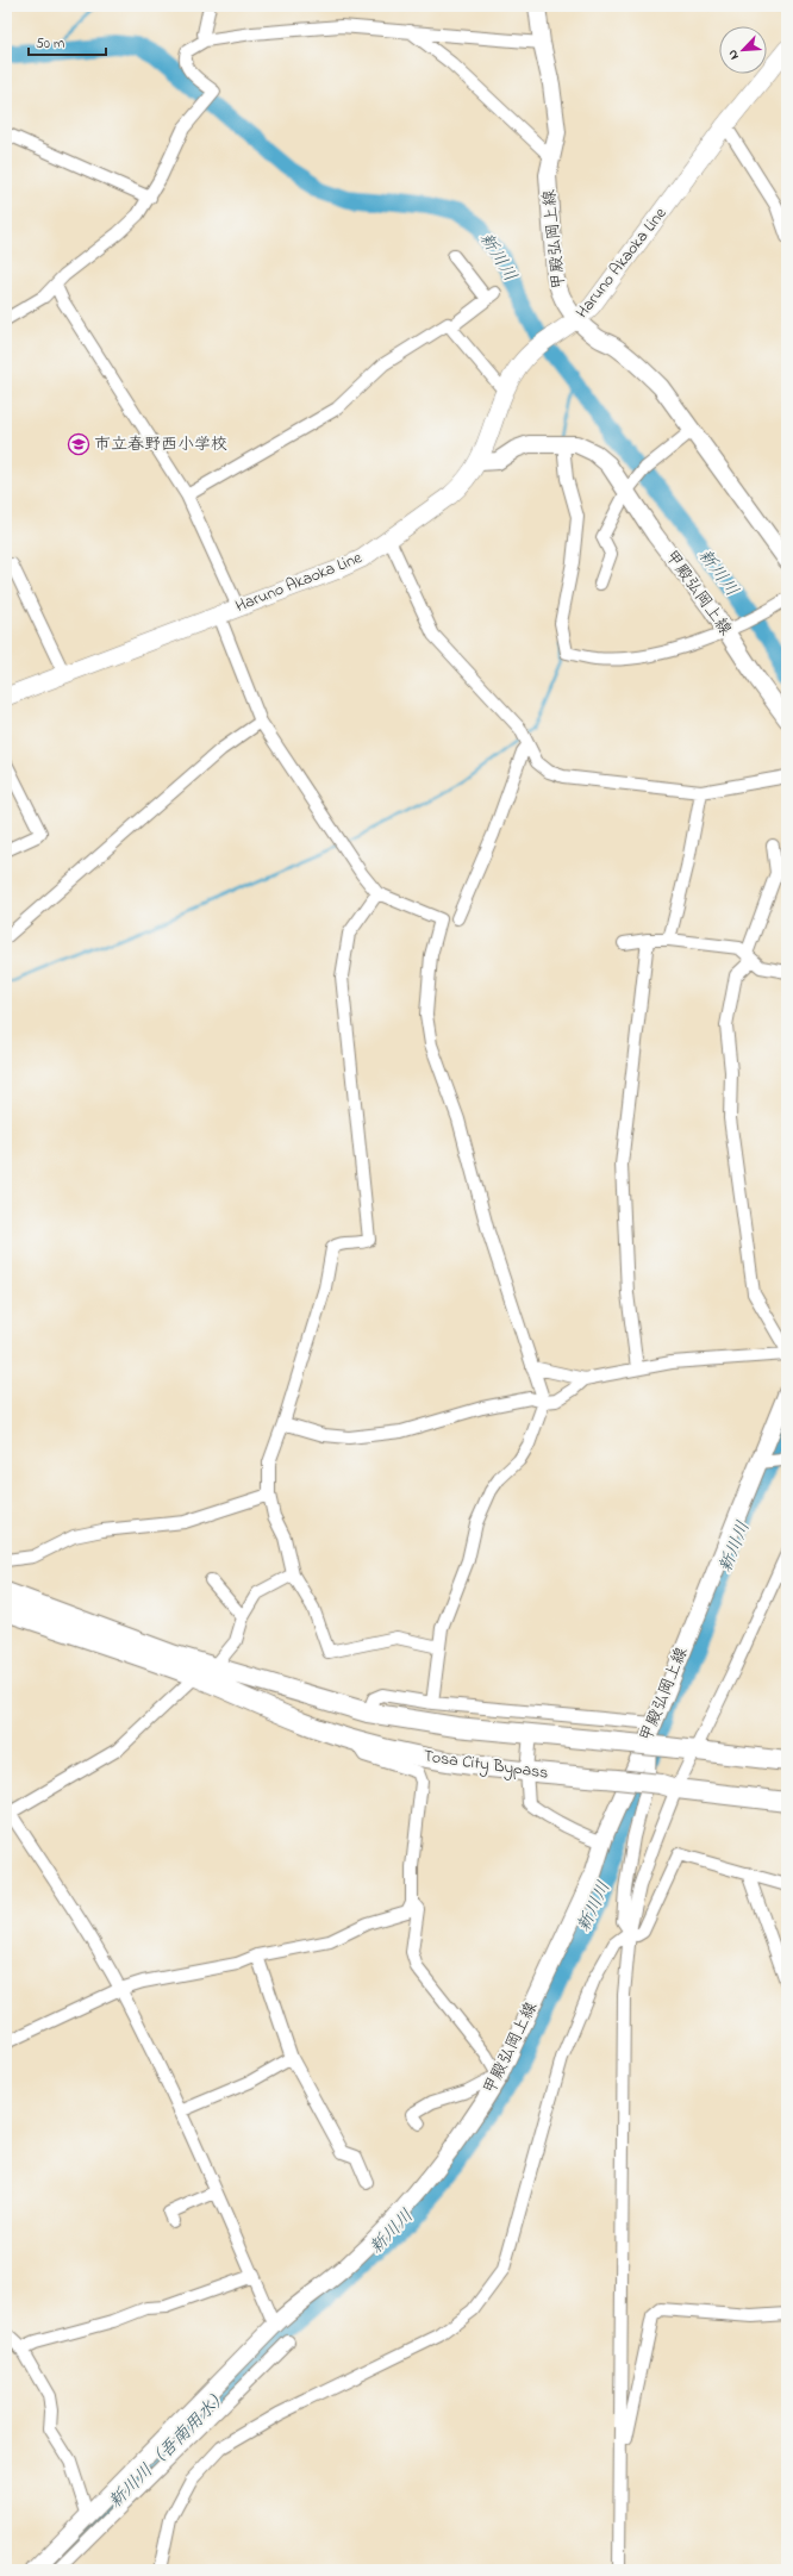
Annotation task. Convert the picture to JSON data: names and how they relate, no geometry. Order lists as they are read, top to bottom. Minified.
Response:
{"streets":{"highway":["Tosa City Bypass"],"main road":["甲殿弘岡上線","Haruno Akaoka Line"]},"crossings":[["甲殿弘岡上線","Haruno Akaoka Line"]],"water":["新川川","新川川（吾南用水）"],"places":{"school or university":["市立春野西小学校"]},"scale_bar":"50 m","north":"bottom left"}
